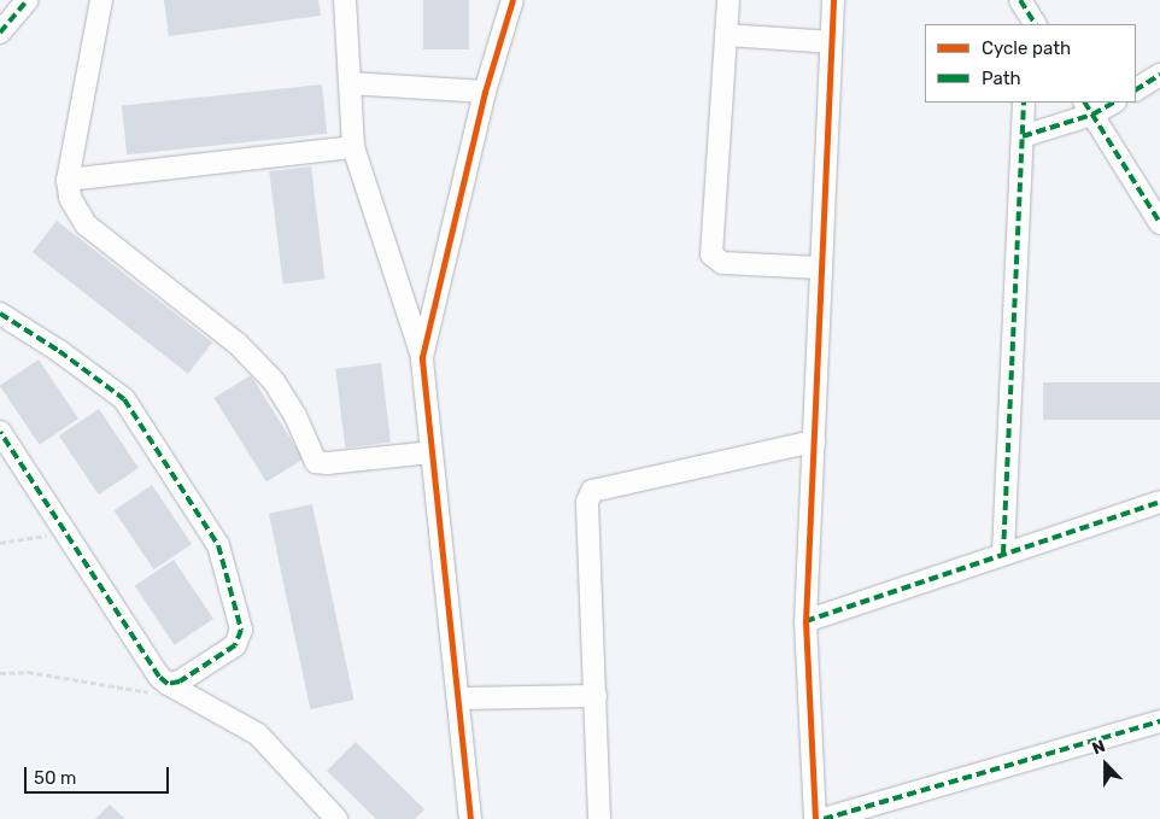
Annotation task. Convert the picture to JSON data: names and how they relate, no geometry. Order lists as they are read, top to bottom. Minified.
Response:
{"legend":["Cycle path","Path"],"scale_bar":"50 m","north":"top"}
